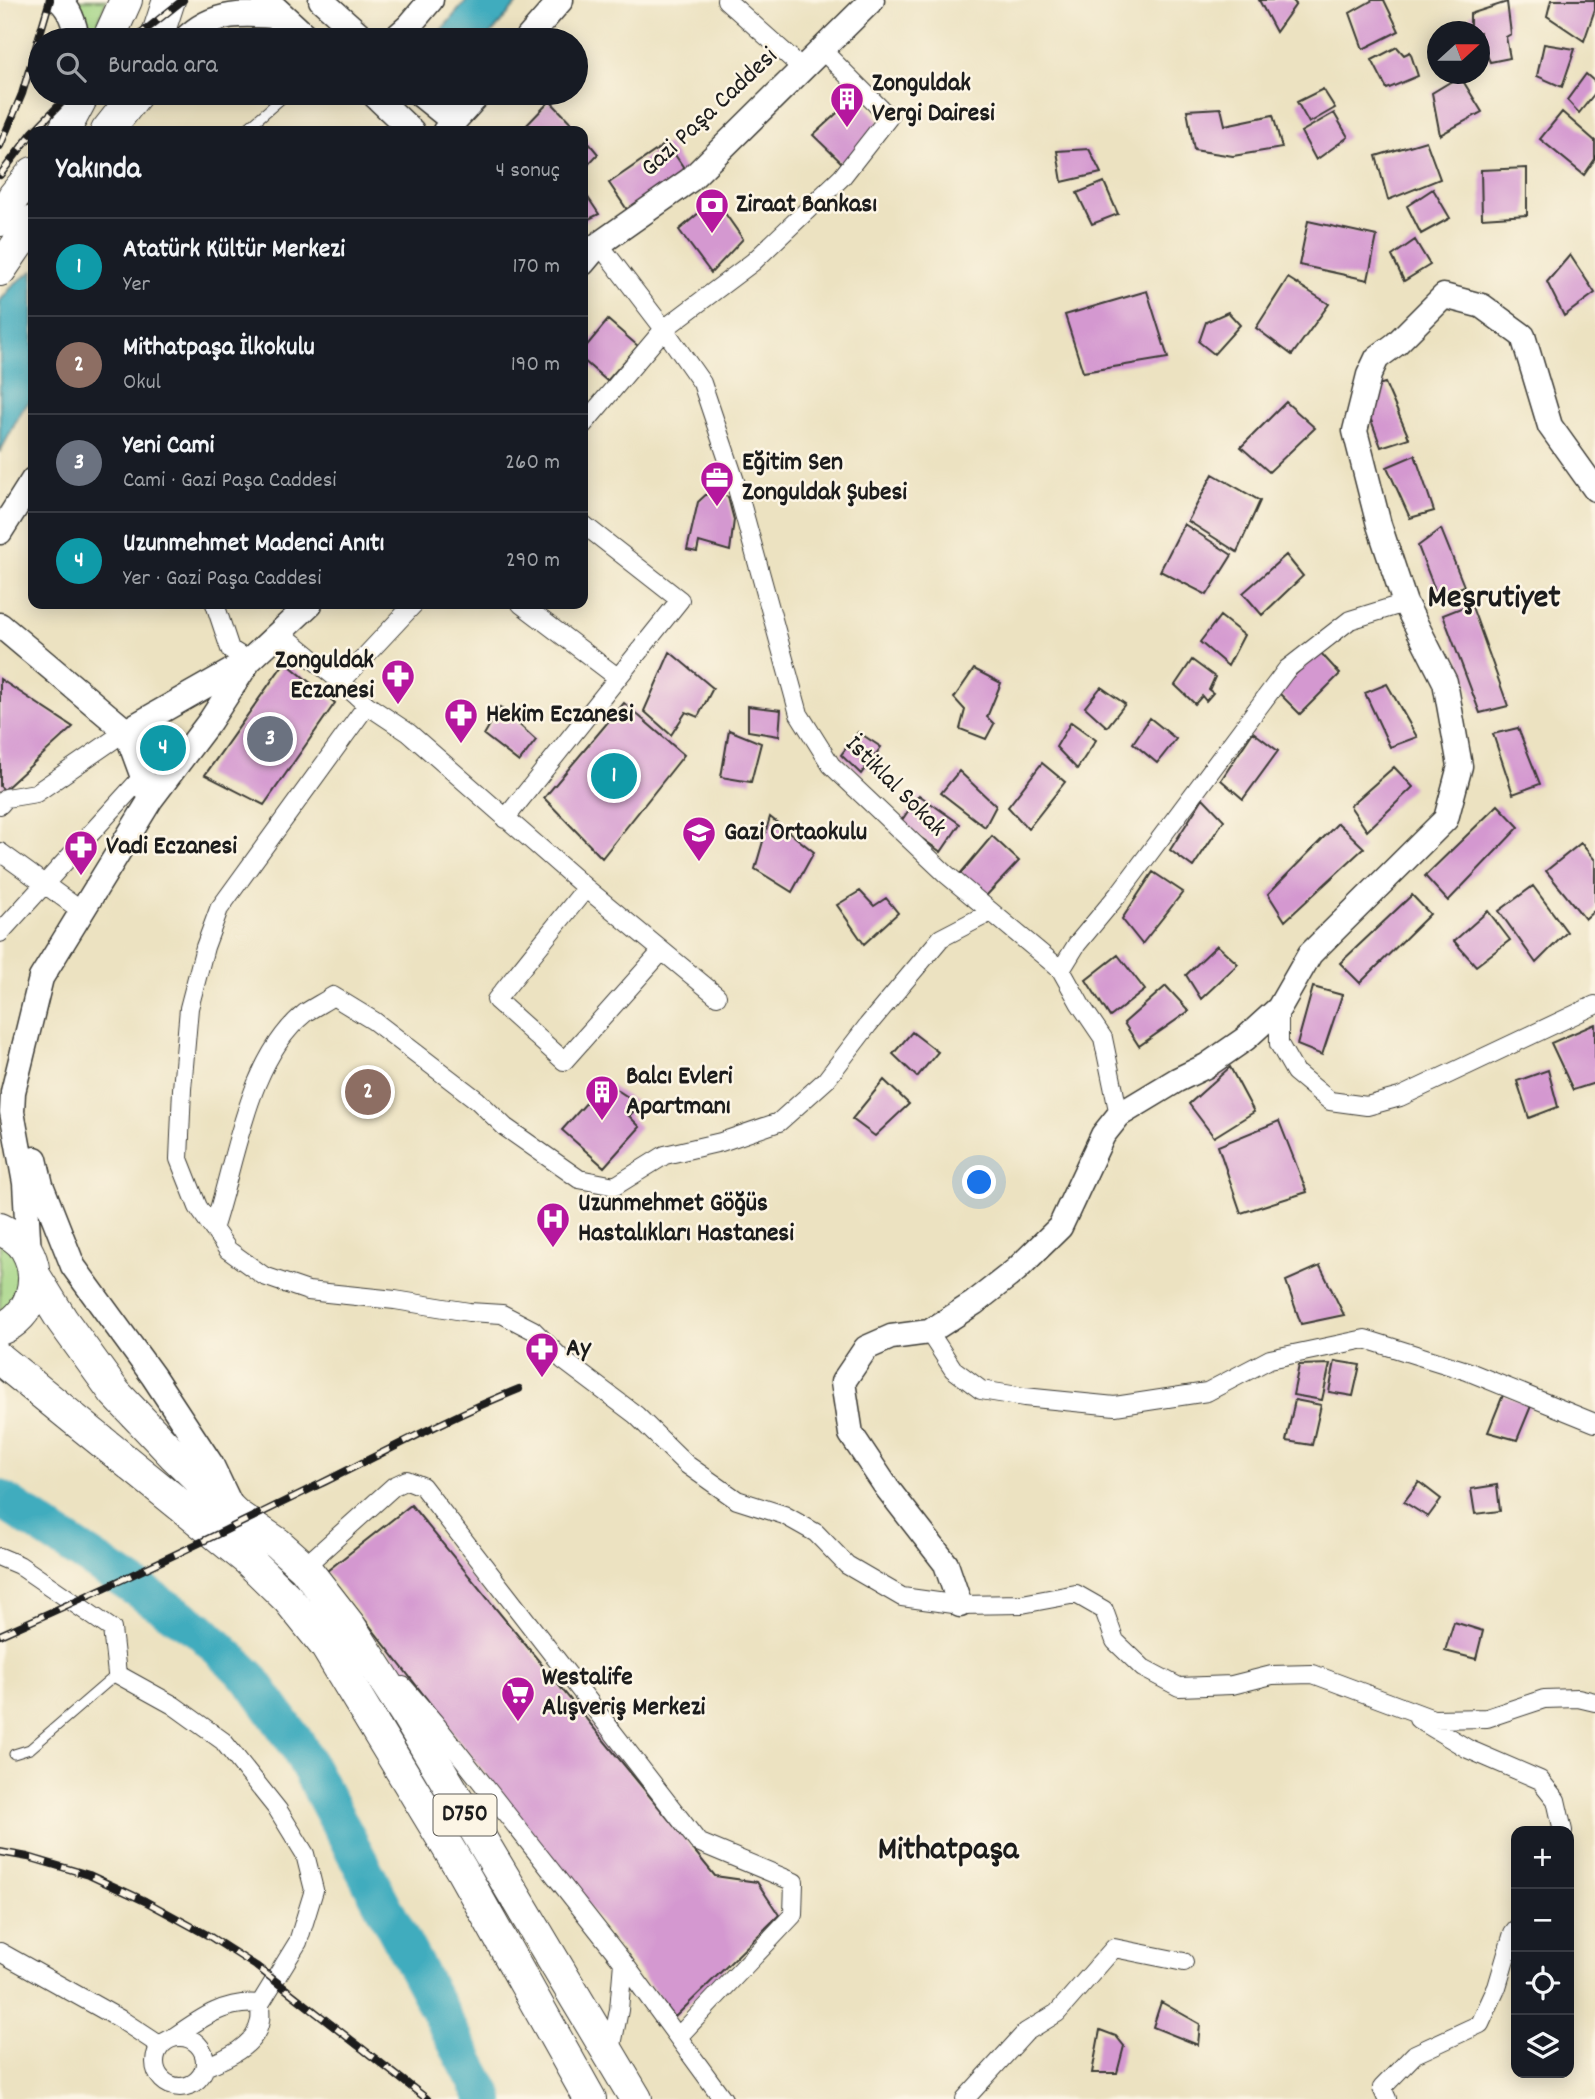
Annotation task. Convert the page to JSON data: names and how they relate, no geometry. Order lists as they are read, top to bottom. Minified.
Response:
{"streets":{"highway":["D750"],"street":["Gazi Paşa Caddesi","İstiklal Sokak"]},"crossings":[["Gazi Paşa Caddesi","İstiklal Sokak"]],"districts":["Meşrutiyet","Mithatpaşa"],"places":{"building":["Zonguldak Vergi Dairesi","Balcı Evleri Apartmanı"],"bank":["Ziraat Bankası"],"office":["Eğitim Sen Zonguldak Şubesi"],"pharmacy":["Zonguldak Eczanesi","Hekim Eczanesi","Vadi Eczanesi","Ay"],"school or university":["Gazi Ortaokulu"],"hospital":["Uzunmehmet Göğüs Hastalıkları Hastanesi"],"supermarket":["Westalife Alışveriş Merkezi"]},"north":"right","page":{"search":"Burada ara","heading":["Yakında","4 sonuç"],"list":[{"mark":"1","name":"Atatürk Kültür Merkezi","note":"Yer","value":"170 m"},{"mark":"2","name":"Mithatpaşa İlkokulu","note":"Okul","value":"190 m"},{"mark":"3","name":"Yeni Cami","note":"Cami · Gazi Paşa Caddesi","value":"260 m"},{"mark":"4","name":"Uzunmehmet Madenci Anıtı","note":"Yer · Gazi Paşa Caddesi","value":"290 m"}],"pins":["3","4","1","2"],"map_buttons":["+","−"]}}
